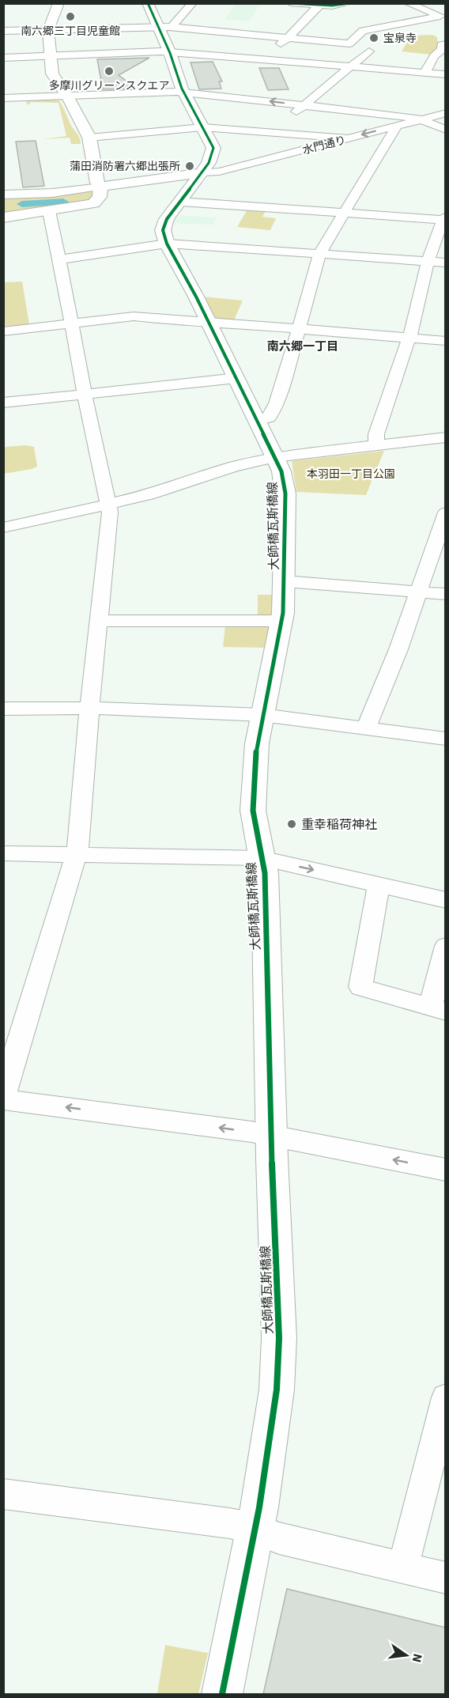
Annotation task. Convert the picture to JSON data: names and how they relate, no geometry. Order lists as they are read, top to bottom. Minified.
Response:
{"streets":{"street":["水門通り","大師橋瓦斯橋線"]},"crossings":[["水門通り","大師橋瓦斯橋線"]],"districts":["南六郷一丁目"],"parks":["本羽田一丁目公園"],"places":["南六郷三丁目児童館","宝泉寺","多摩川グリーンスクエア","蒲田消防署六郷出張所","重幸稲荷神社"],"north":"right"}
